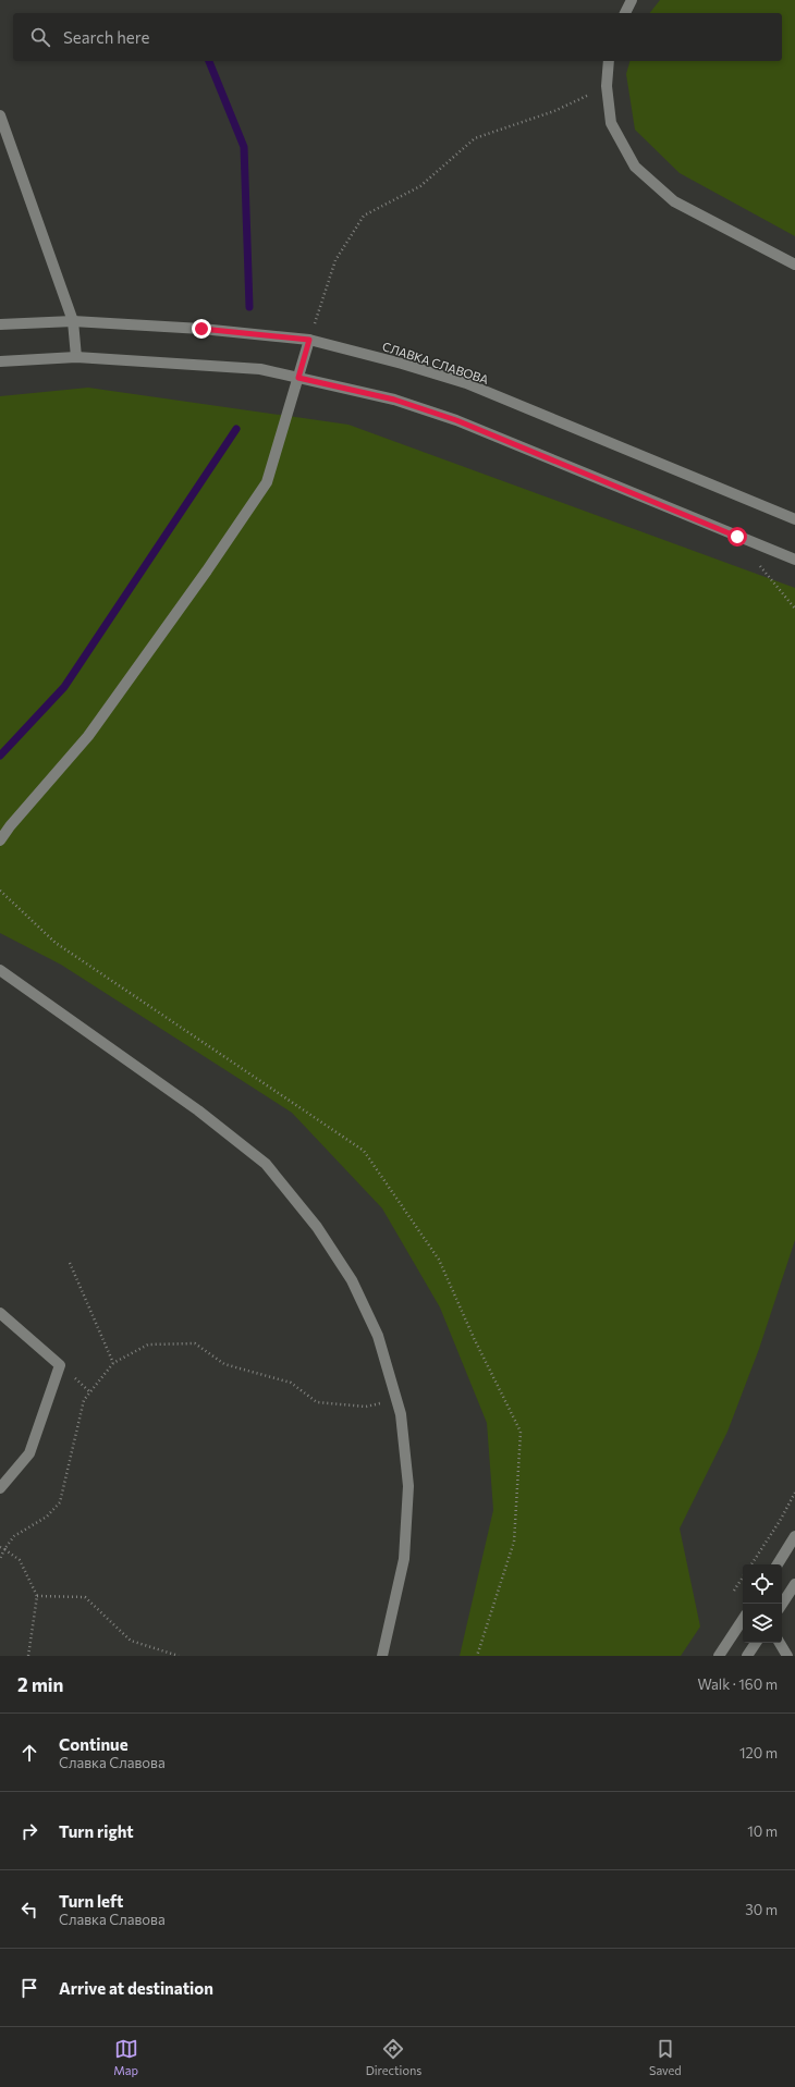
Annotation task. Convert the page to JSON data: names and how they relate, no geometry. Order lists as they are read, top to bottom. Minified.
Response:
{"streets":{"street":["СЛАВКА СЛАВОВА"]},"page":{"search":"Search here","heading":["2 min","Walk · 160 m"],"list":[["Continue","Славка Славова","120 m"],["Turn right","10 m"],["Turn left","Славка Славова","30 m"],"Arrive at destination"],"nav":["Map","Directions","Saved"]}}
